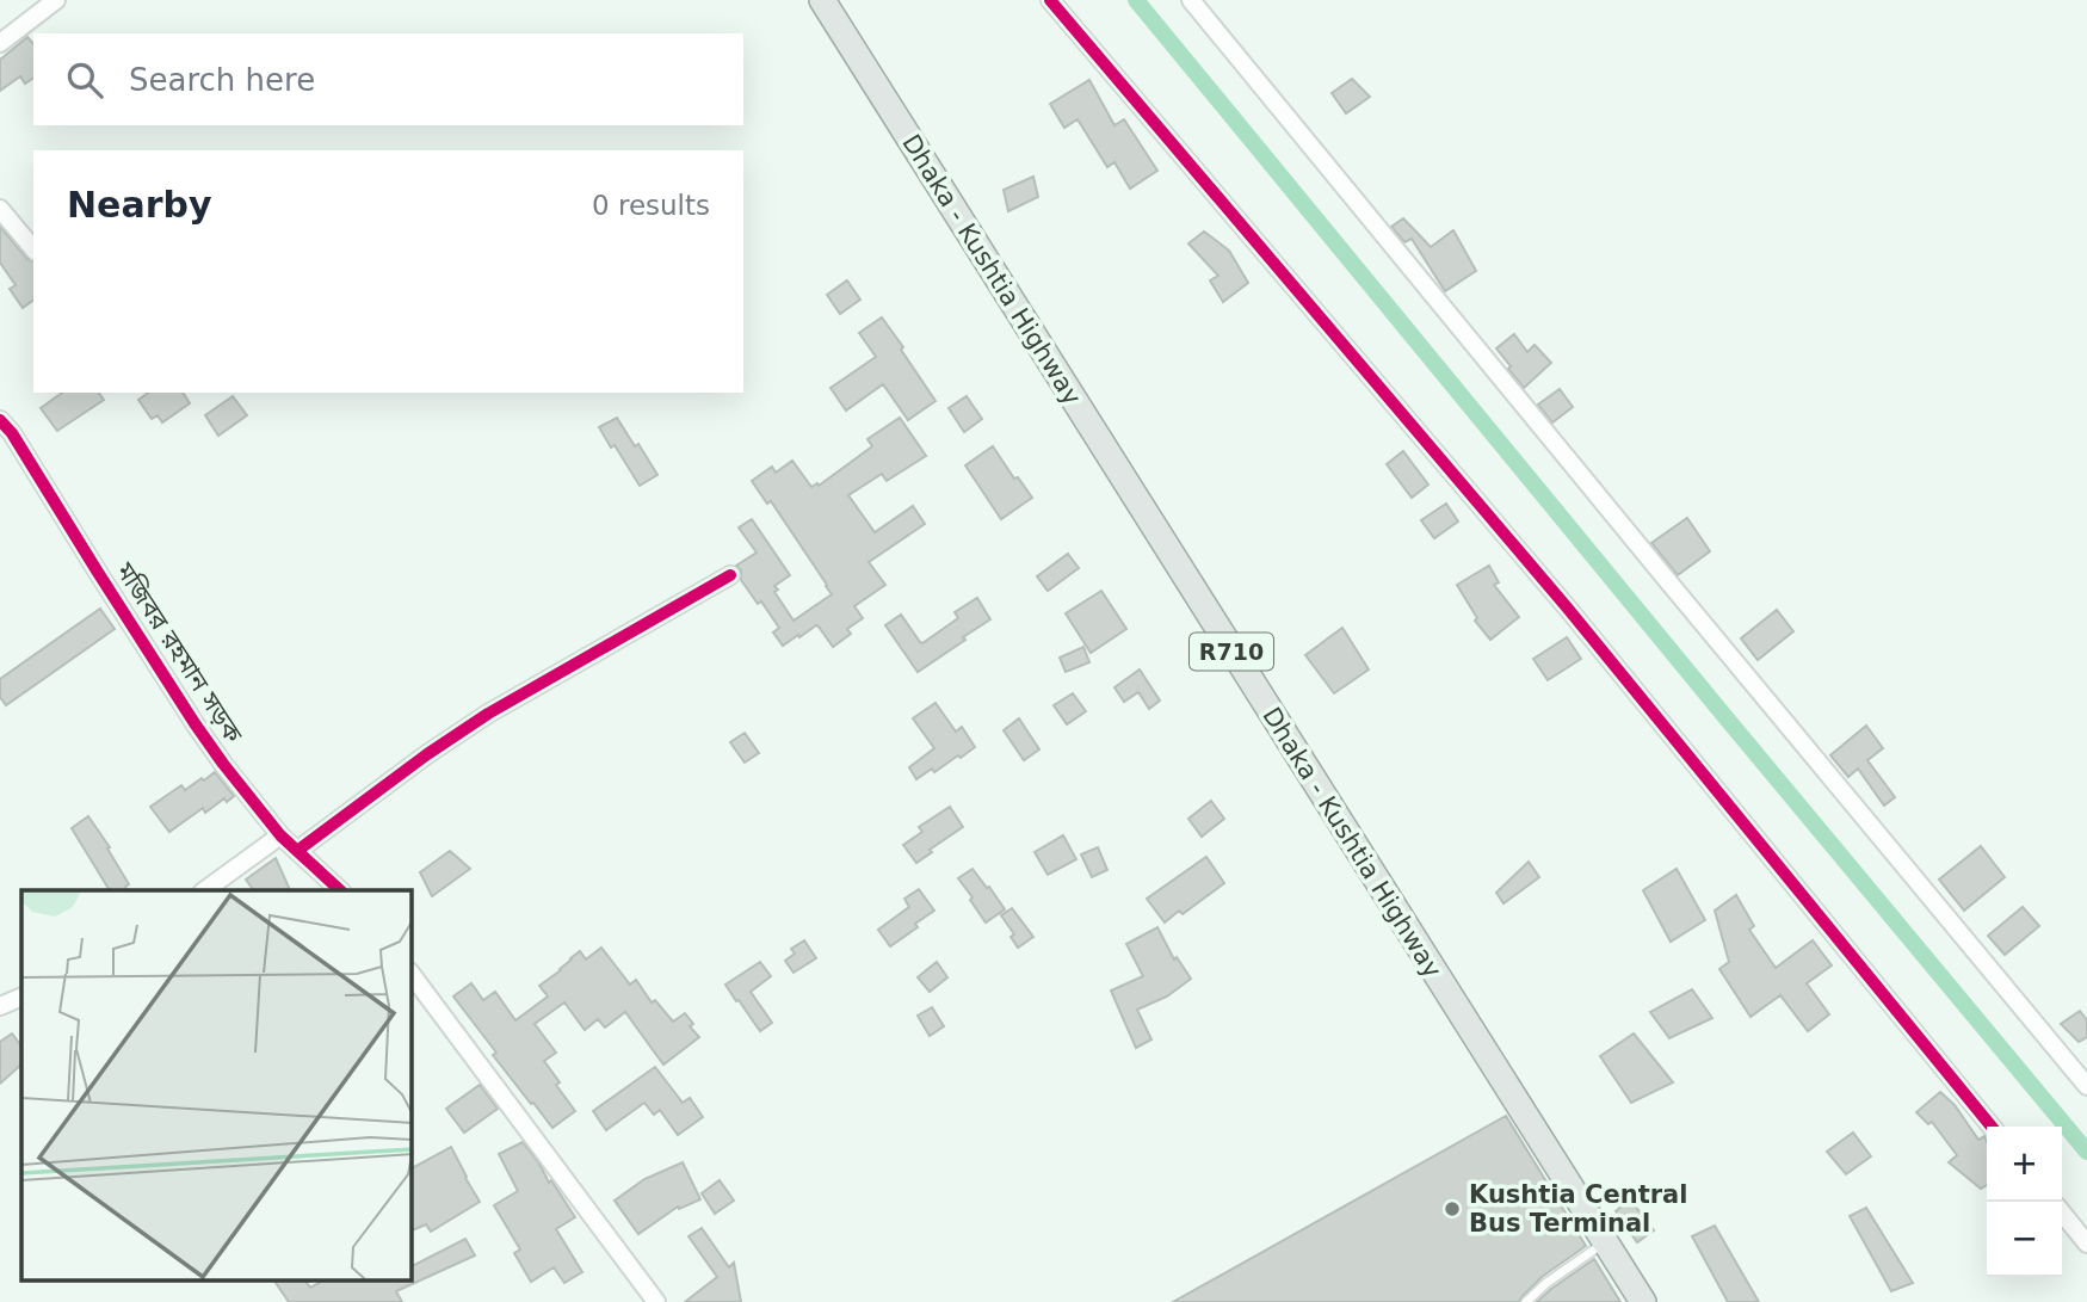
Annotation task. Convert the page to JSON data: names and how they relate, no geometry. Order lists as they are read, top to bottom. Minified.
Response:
{"streets":{"main road":["Dhaka - Kushtia Highway","R710"],"street":["মজিবর রহমান সড়ক"]},"places":["Kushtia Central Bus Terminal"],"page":{"search":"Search here","heading":["Nearby","0 results"],"map_buttons":["+","−"]}}
